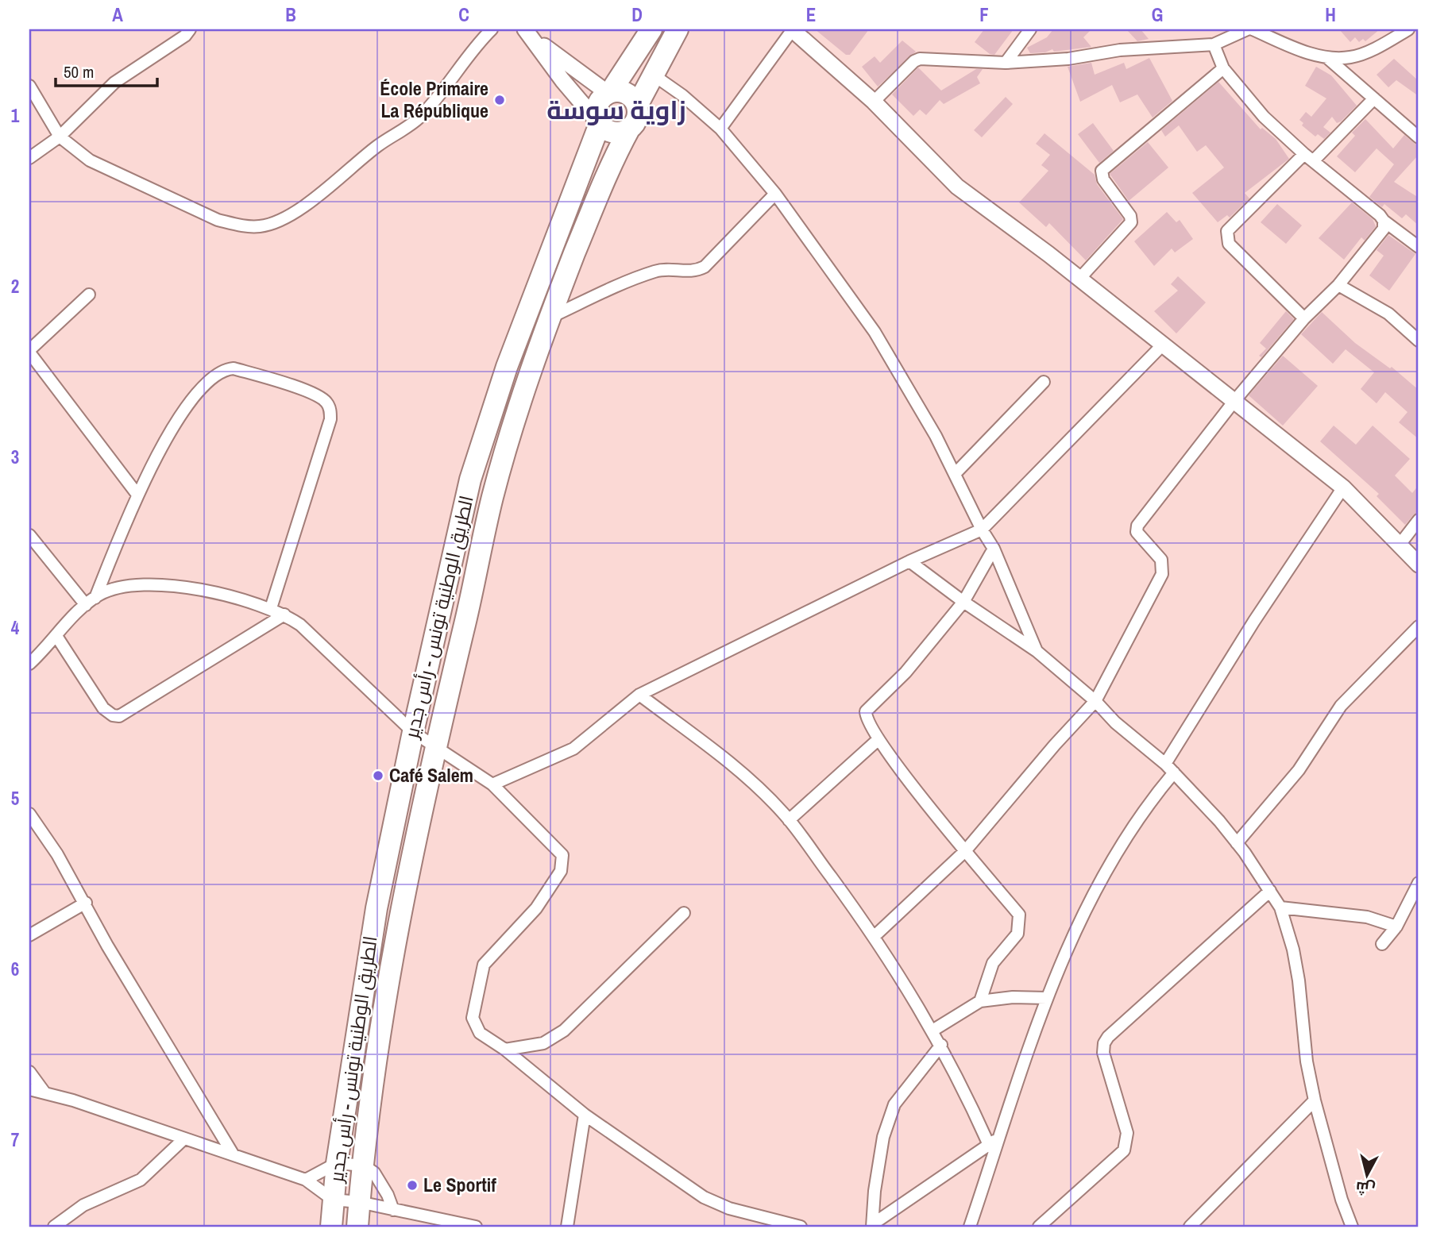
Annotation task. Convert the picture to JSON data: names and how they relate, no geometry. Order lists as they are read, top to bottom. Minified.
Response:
{"streets":{"highway":["الطريق الوطنية تونس - رأس جدير"]},"districts":["زاوية سوسة"],"places":["École Primaire La République","Café Salem","Le Sportif"],"scale_bar":"50 m","north":"bottom","grid":{"columns":["A","B","C","D","E","F","G","H"],"rows":["1","2","3","4","5","6","7"]}}
